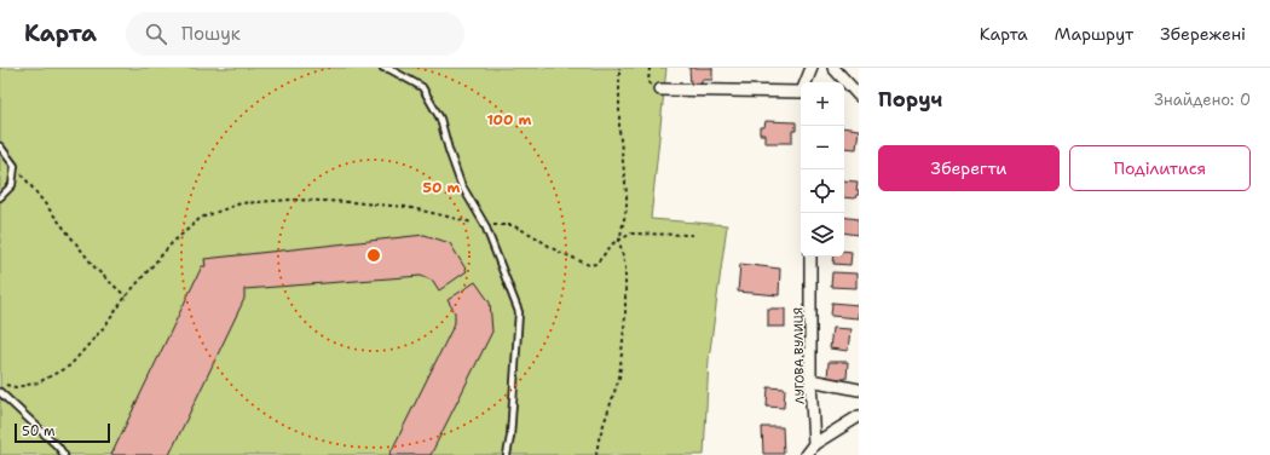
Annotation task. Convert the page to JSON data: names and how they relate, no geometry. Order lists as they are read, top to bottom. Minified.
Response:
{"streets":{"street":["ЛУГОВА ВУЛИЦЯ"]},"scale_bar":"50 m","page":{"header":"Карта","search":"Пошук","nav":["Карта","Маршрут","Збережені"],"heading":["Поруч","Знайдено: 0"],"map_buttons":["+","−"],"buttons":["Зберегти","Поділитися"],"scale":"50 m"},"rings":["100 m","50 m"]}
